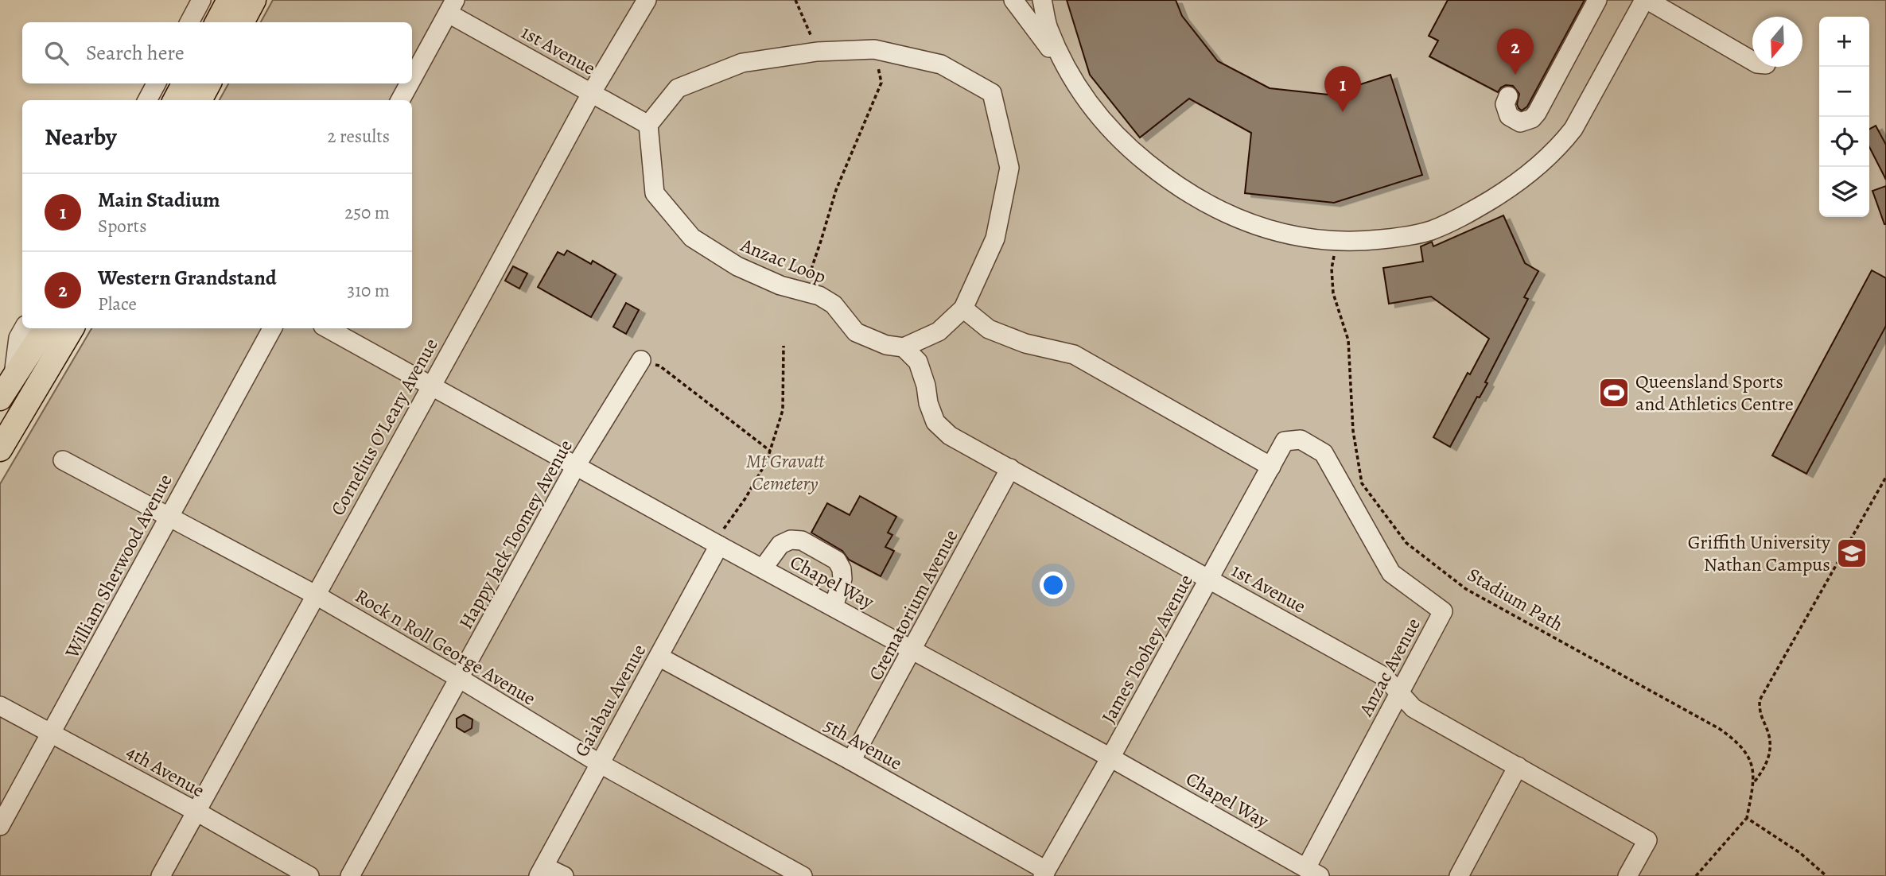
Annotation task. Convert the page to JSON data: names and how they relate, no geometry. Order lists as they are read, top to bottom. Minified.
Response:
{"streets":{"street":["1st Avenue","Anzac Loop","Cornelius O'Leary Avenue","Happy Jack Toomey Avenue","William Sherwood Avenue","Chapel Way","Crematorium Avenue","Rock n Roll George Avenue","James Toohey Avenue","Anzac Avenue","Gaiabau Avenue","5th Avenue","4th Avenue"],"path":["Stadium Path"]},"crossings":[["1st Avenue","Anzac Loop"],["1st Avenue","Cornelius O'Leary Avenue"],["1st Avenue","Crematorium Avenue"],["1st Avenue","James Toohey Avenue"],["1st Avenue","Anzac Avenue"],["Cornelius O'Leary Avenue","Chapel Way"],["Cornelius O'Leary Avenue","Rock n Roll George Avenue"],["Cornelius O'Leary Avenue","4th Avenue"],["Happy Jack Toomey Avenue","Chapel Way"],["Happy Jack Toomey Avenue","Rock n Roll George Avenue"],["William Sherwood Avenue","Rock n Roll George Avenue"],["William Sherwood Avenue","4th Avenue"],["Chapel Way","Crematorium Avenue"],["Chapel Way","James Toohey Avenue"],["Chapel Way","Anzac Avenue"],["Chapel Way","Gaiabau Avenue"],["Crematorium Avenue","5th Avenue"],["Rock n Roll George Avenue","Gaiabau Avenue"],["James Toohey Avenue","Anzac Avenue"],["James Toohey Avenue","5th Avenue"],["Gaiabau Avenue","5th Avenue"]],"parks":["Mt Gravatt Cemetery"],"places":{"sports":["Queensland Sports and Athletics Centre"],"school or university":["Griffith University Nathan Campus"]},"north":"bottom","page":{"map_buttons":["+","−"],"search":"Search here","pins":["2","1"],"heading":["Nearby","2 results"],"list":[{"mark":"1","name":"Main Stadium","note":"Sports","value":"250 m"},{"mark":"2","name":"Western Grandstand","note":"Place","value":"310 m"}]}}
